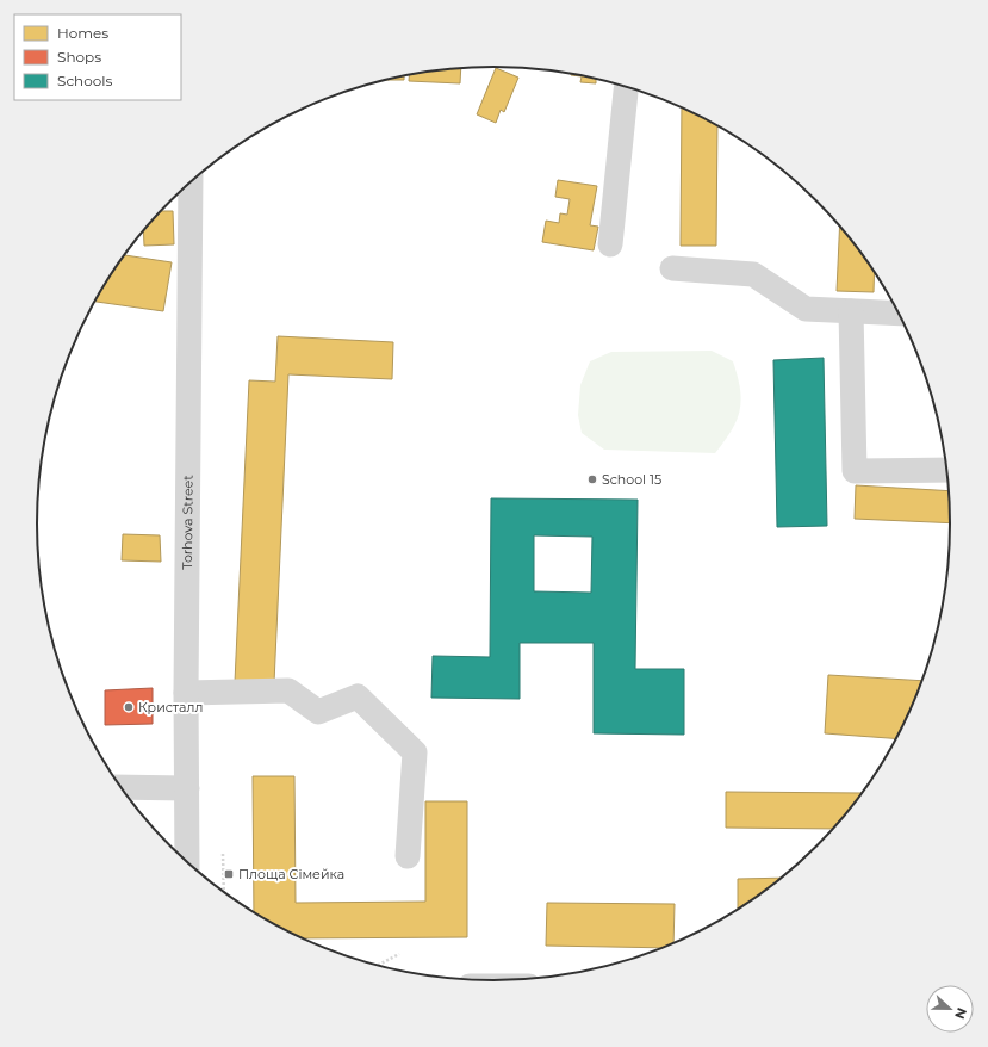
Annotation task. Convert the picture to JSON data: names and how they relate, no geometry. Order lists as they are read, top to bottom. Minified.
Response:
{"streets":{"street":["Torhova Street"]},"places":{"other":["School 15","Кристалл"],"transit":["Площа Сімейка"]},"legend":["Homes","Shops","Schools"],"north":"right"}
